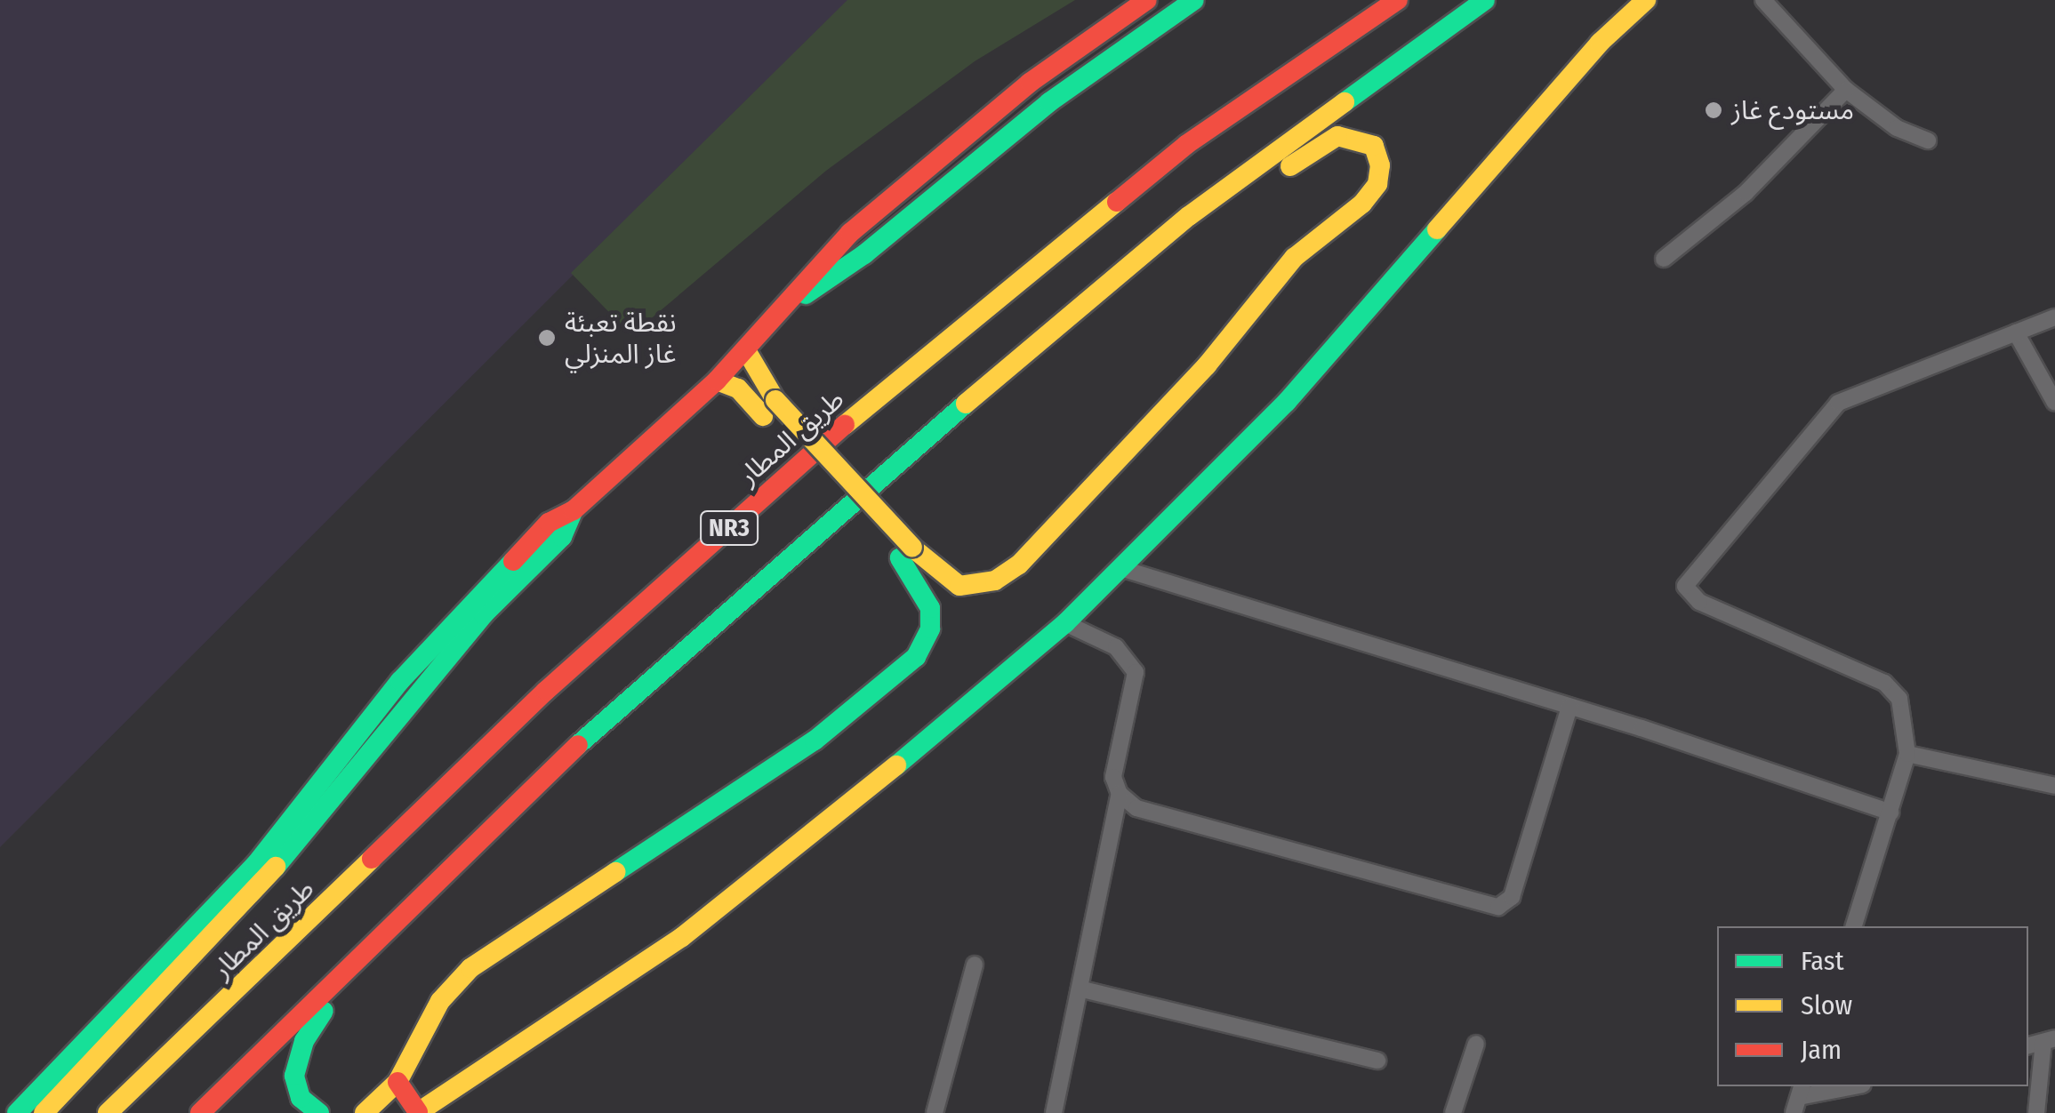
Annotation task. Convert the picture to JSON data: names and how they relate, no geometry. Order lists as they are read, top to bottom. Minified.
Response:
{"streets":{"main road":["طريق المطار","NR3"]},"places":["مستودع غاز","نقطة تعبئة غاز المنزلي"],"legend":["Fast","Slow","Jam"]}
